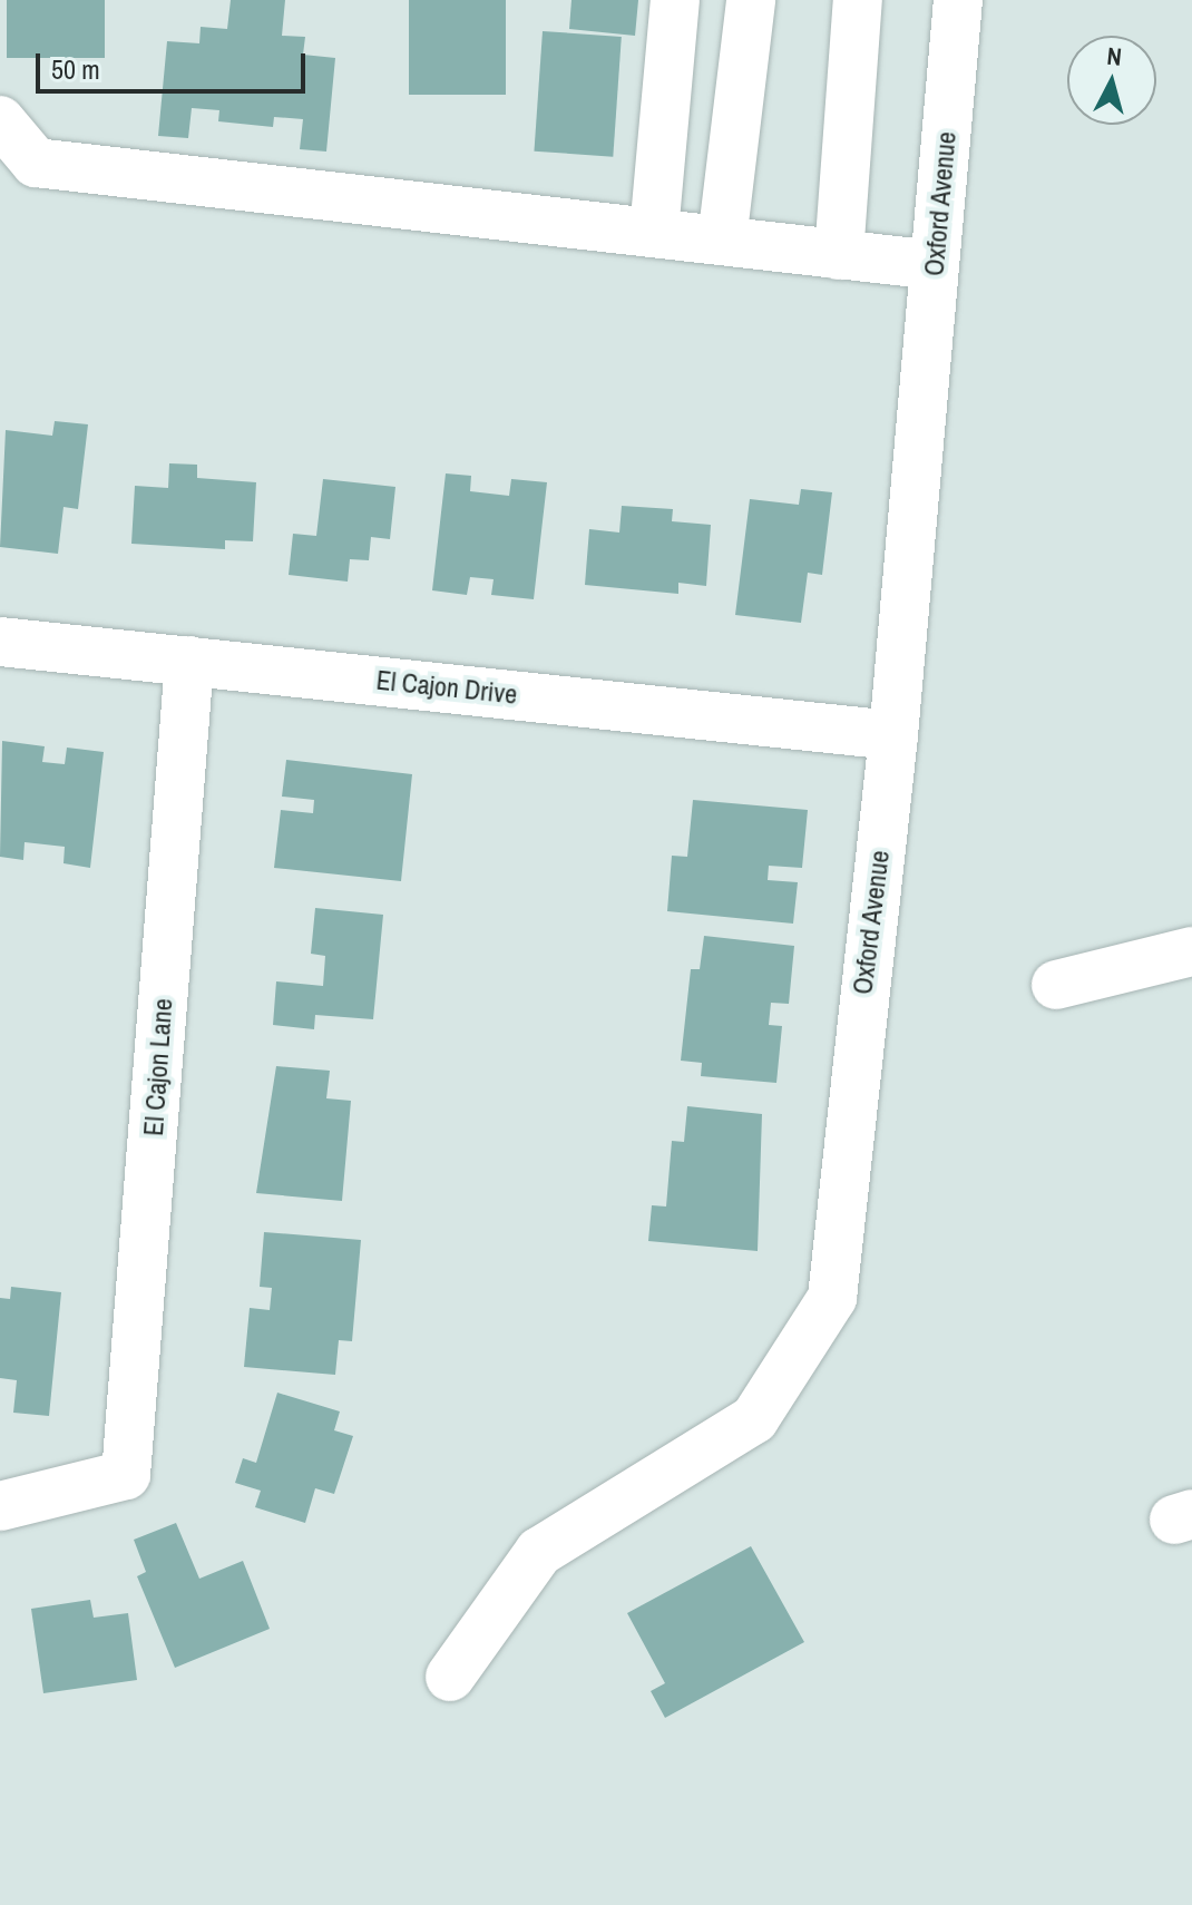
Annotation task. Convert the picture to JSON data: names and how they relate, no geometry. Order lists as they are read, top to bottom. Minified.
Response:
{"streets":{"street":["Oxford Avenue","El Cajon Drive","El Cajon Lane"]},"crossings":[["Oxford Avenue","El Cajon Drive"],["El Cajon Drive","El Cajon Lane"]],"scale_bar":"50 m","north":"top"}
